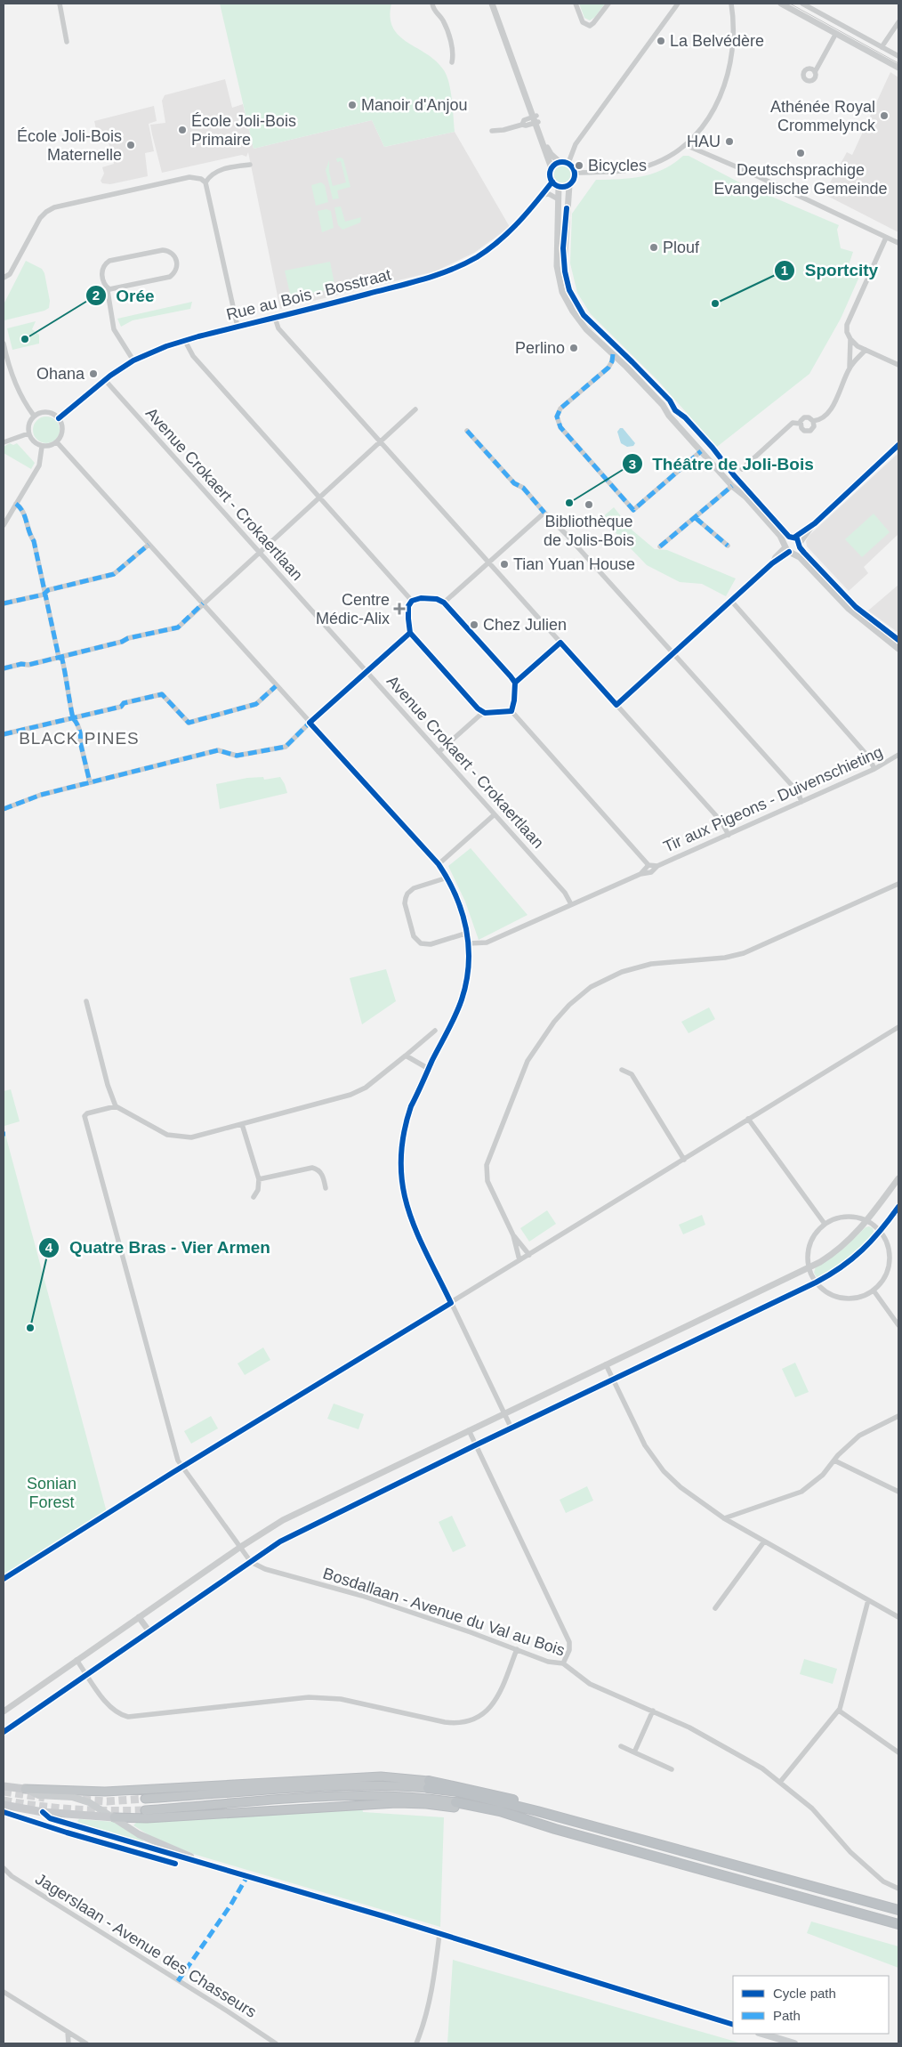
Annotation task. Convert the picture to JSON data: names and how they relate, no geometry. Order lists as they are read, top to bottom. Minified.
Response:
{"streets":{"street":["Rue au Bois - Bosstraat","Avenue Crokaert - Crokaertlaan","Tir aux Pigeons - Duivenschieting","Bosdallaan - Avenue du Val au Bois","Jagerslaan - Avenue des Chasseurs"]},"crossings":[["Rue au Bois - Bosstraat","Avenue Crokaert - Crokaertlaan"],["Avenue Crokaert - Crokaertlaan","Tir aux Pigeons - Duivenschieting"]],"districts":["BLACK PINES"],"parks":["Sonian Forest"],"places":{"other":["La Belvédère","Manoir d'Anjou","Athénée Royal Crommelynck","École Joli-Bois Primaire","HAU","École Joli-Bois Maternelle","Deutschsprachige Evangelische Gemeinde","Bicycles","Plouf","Sportcity","Orée","Perlino","Ohana","Théâtre de Joli-Bois","Bibliothèque de Jolis-Bois","Tian Yuan House","Chez Julien","Quatre Bras - Vier Armen"],"health":["Centre Médic-Alix"]},"legend":["Cycle path","Path"]}
